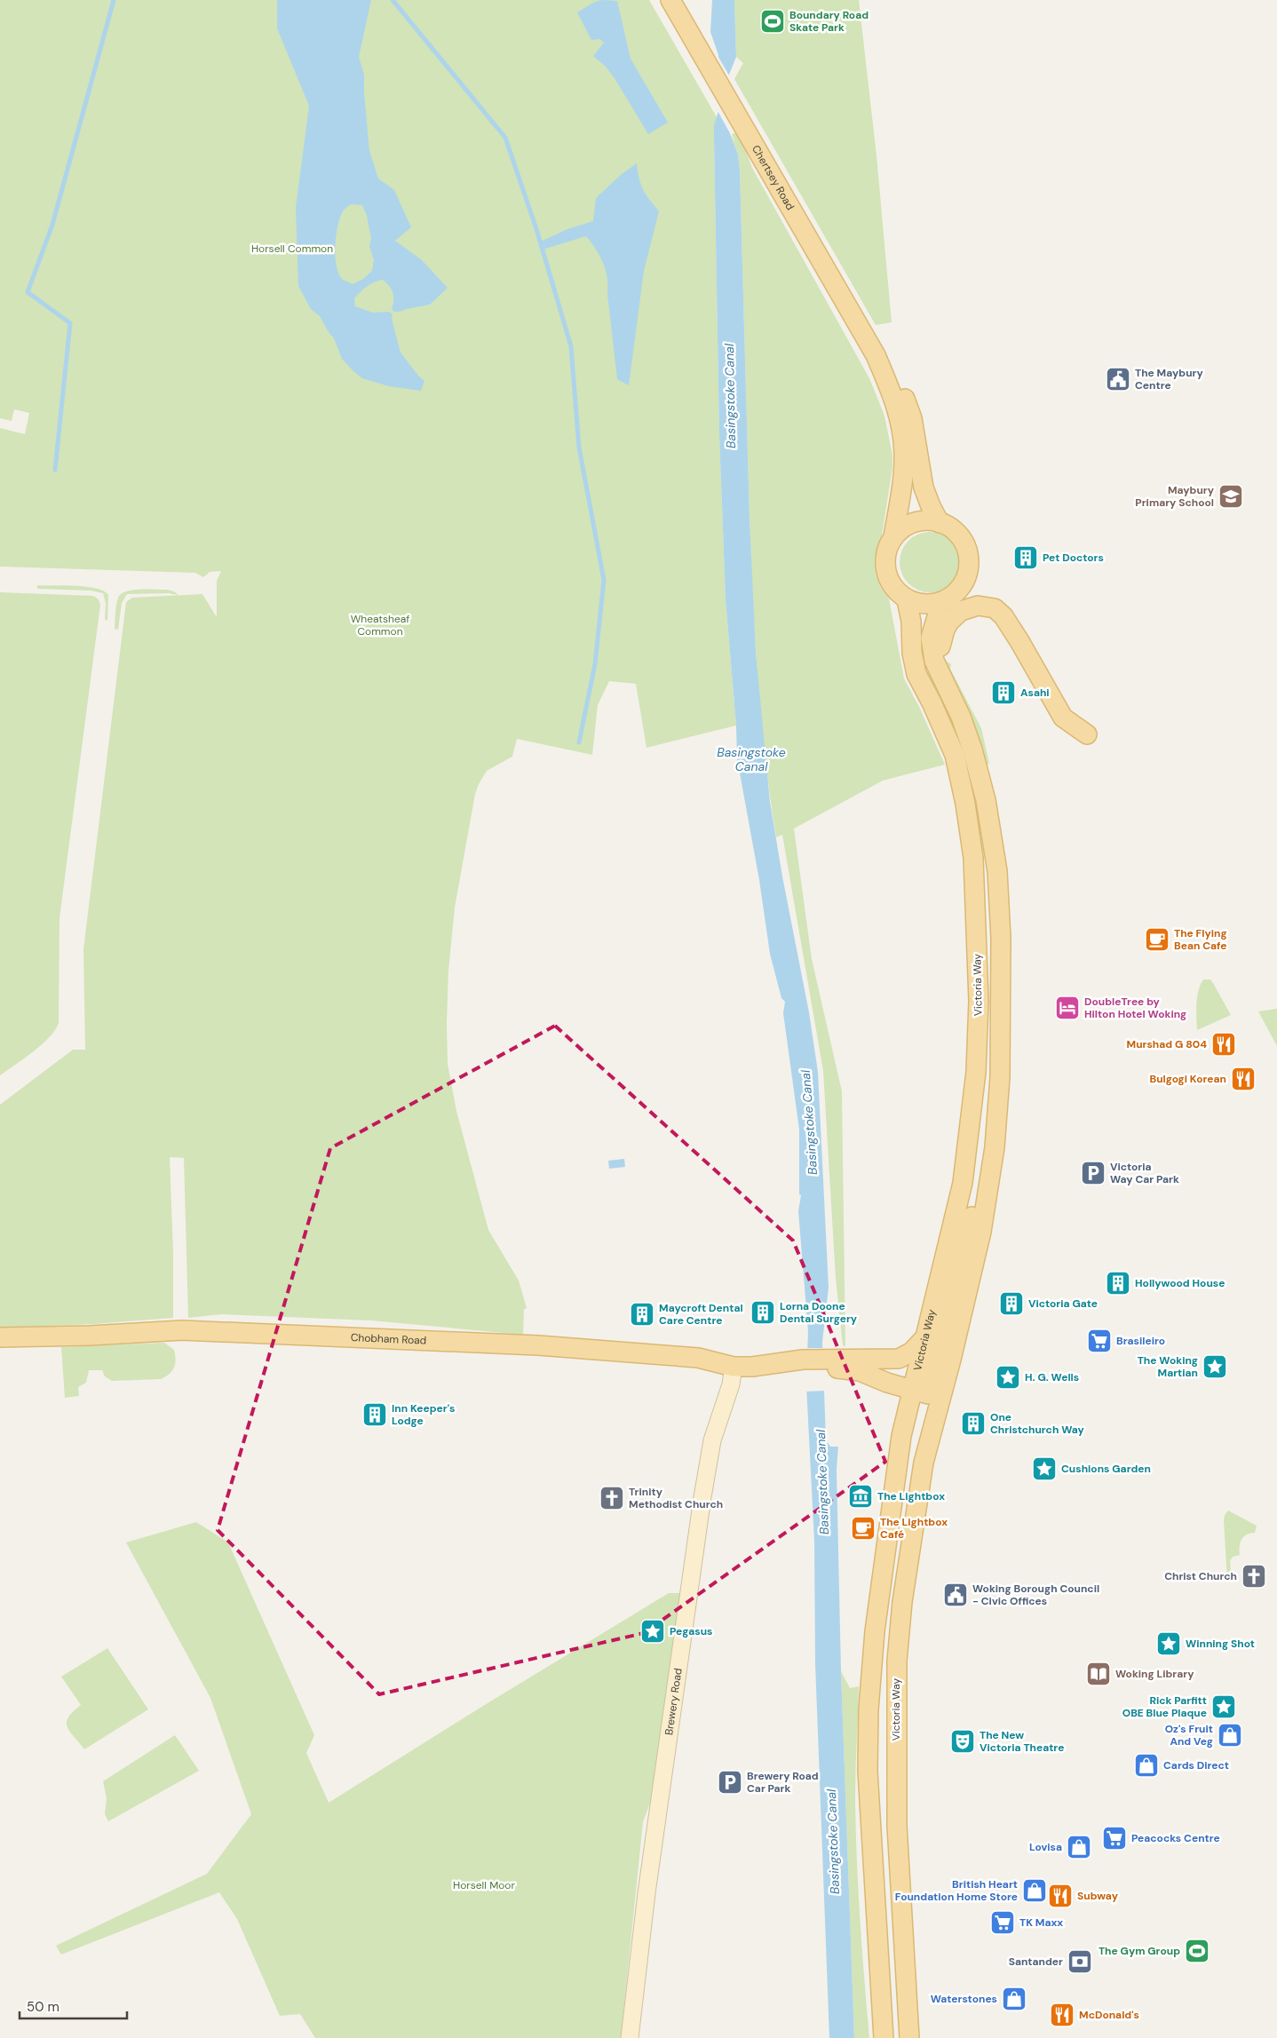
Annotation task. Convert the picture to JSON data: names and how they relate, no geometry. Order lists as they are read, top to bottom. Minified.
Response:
{"streets":{"main road":["Chertsey Road","Victoria Way","Chobham Road"],"street":["Brewery Road"]},"crossings":[["Chertsey Road","Victoria Way"],["Victoria Way","Chobham Road"],["Chobham Road","Brewery Road"]],"water":["Basingstoke Canal"],"parks":["Horsell Common","Wheatsheaf Common","Horsell Moor"],"places":{"sports":["Boundary Road Skate Park","The Gym Group"],"public building":["The Maybury Centre","Woking Borough Council - Civic Offices"],"school or university":["Maybury Primary School"],"building":["Pet Doctors","Asahi","Hollywood House","Victoria Gate","Lorna Doone Dental Surgery","Maycroft Dental Care Centre","Inn Keeper's Lodge","One Christchurch Way"],"cafe":["The Flying Bean Cafe","The Lightbox Café"],"hotel":["DoubleTree by Hilton Hotel Woking"],"restaurant":["Murshad G 804","Bulgogi Korean","Subway","McDonald's"],"parking":["Victoria Way Car Park","Brewery Road Car Park"],"supermarket":["Brasileiro","Peacocks Centre","TK Maxx"],"place":["The Woking Martian","H. G. Wells","Cushions Garden","Pegasus","Winning Shot","Rick Parfitt OBE Blue Plaque"],"museum":["The Lightbox"],"church":["Trinity Methodist Church","Christ Church"],"library":["Woking Library"],"shop":["Oz's Fruit And Veg","Cards Direct","Lovisa","British Heart Foundation Home Store","Waterstones"],"theatre":["The New Victoria Theatre"],"bank":["Santander"]},"scale_bar":"50 m"}
